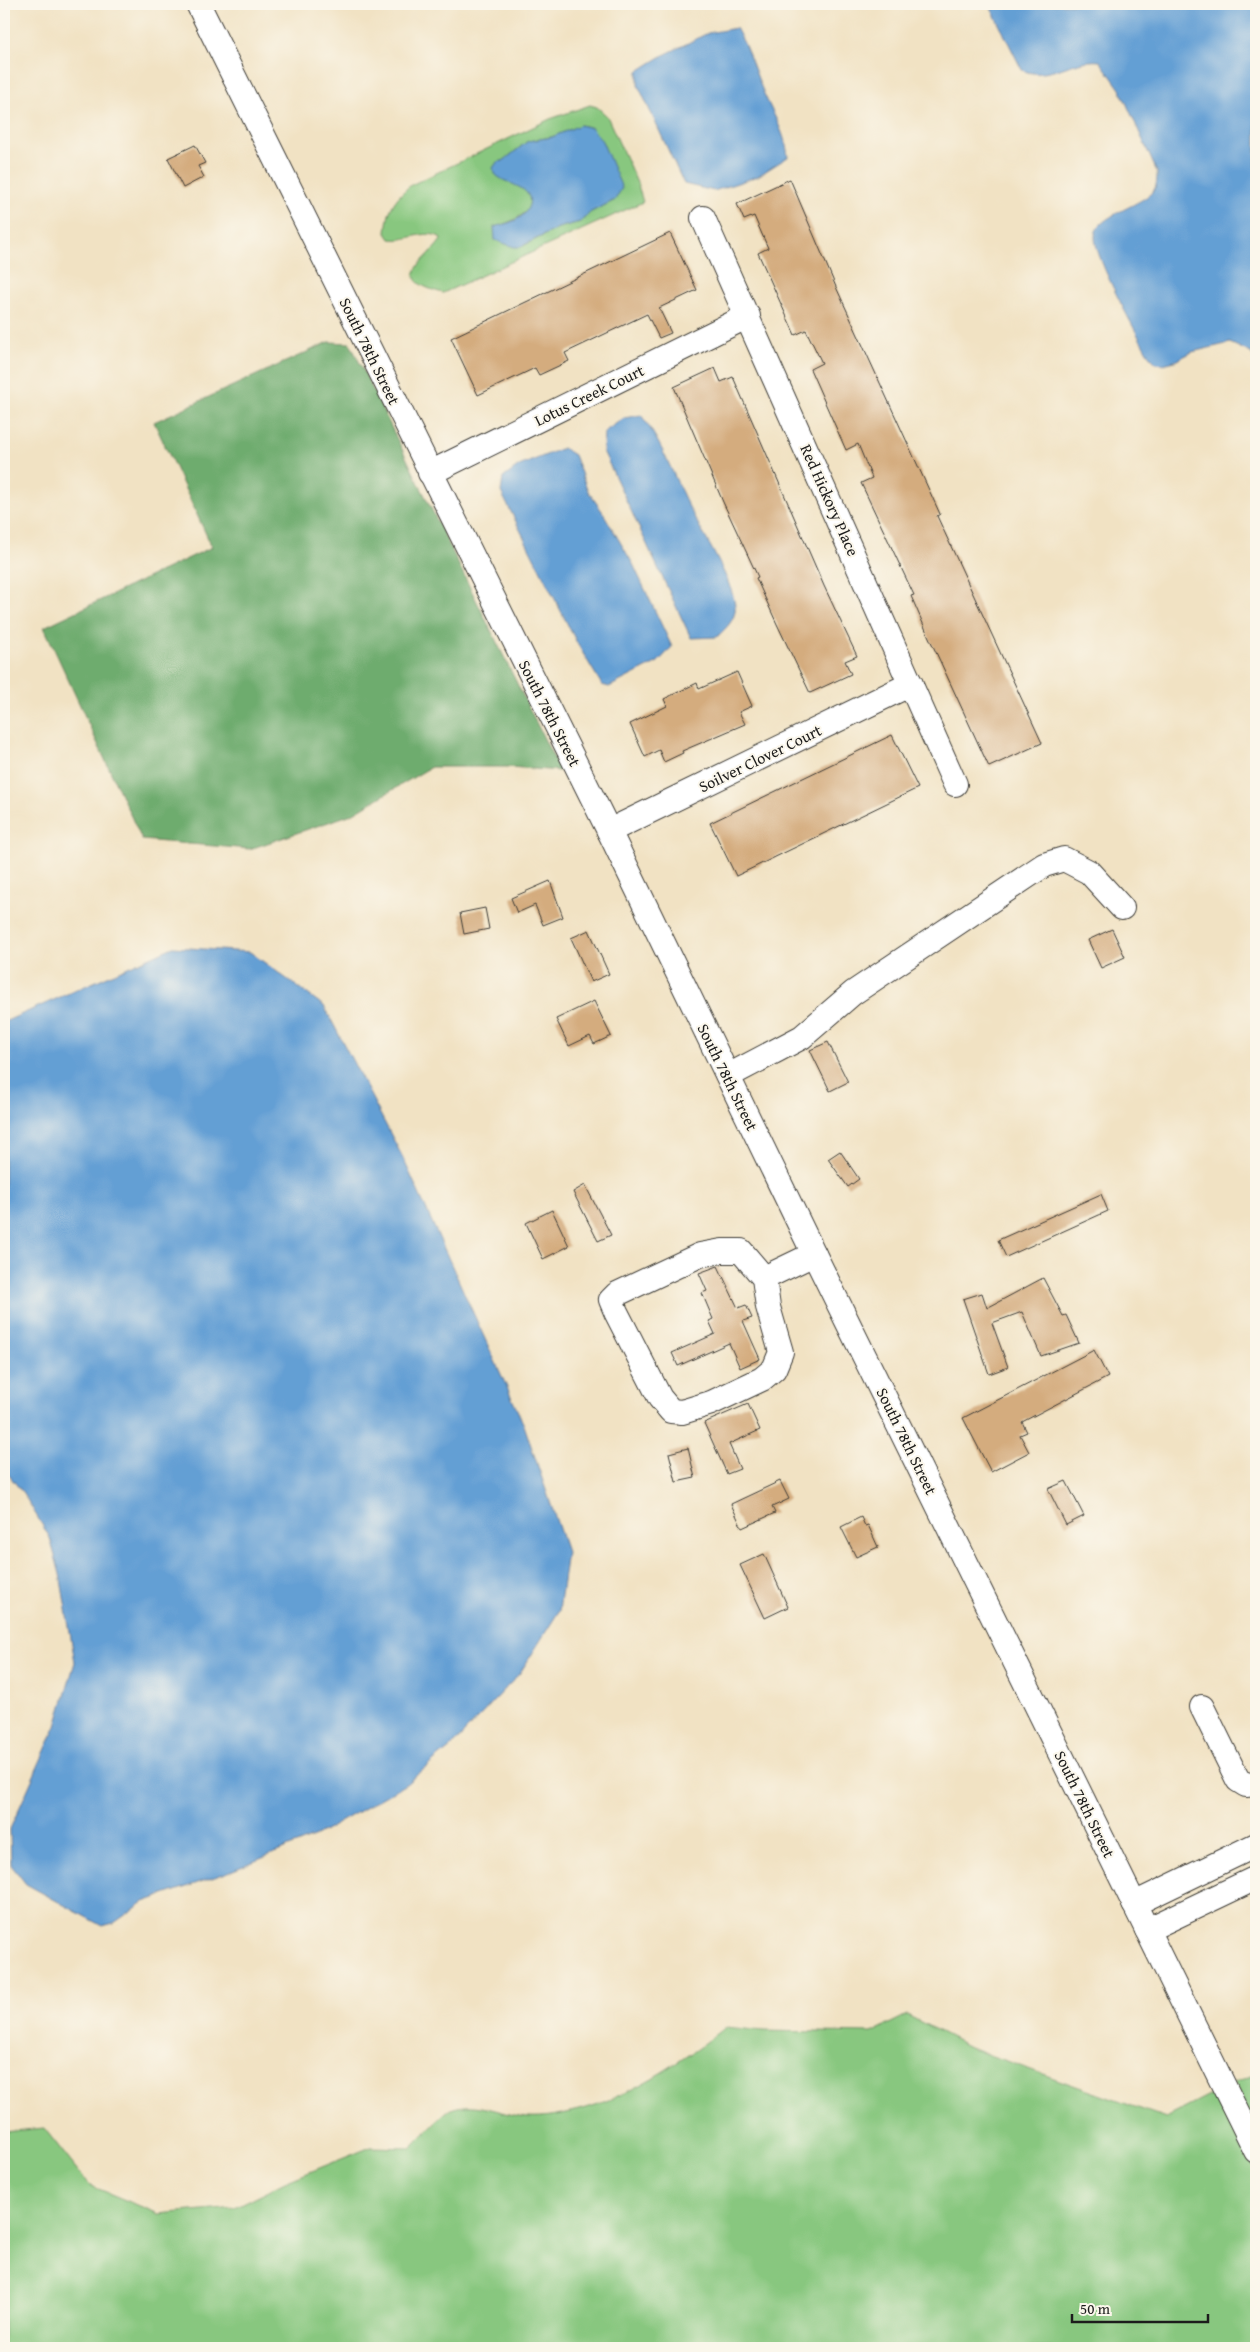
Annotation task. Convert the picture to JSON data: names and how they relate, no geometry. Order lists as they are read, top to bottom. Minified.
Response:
{"streets":{"street":["South 78th Street","Lotus Creek Court","Red Hickory Place","Soilver Clover Court"]},"crossings":[["South 78th Street","Lotus Creek Court"],["South 78th Street","Soilver Clover Court"],["Lotus Creek Court","Red Hickory Place"],["Red Hickory Place","Soilver Clover Court"]],"scale_bar":"50 m"}
